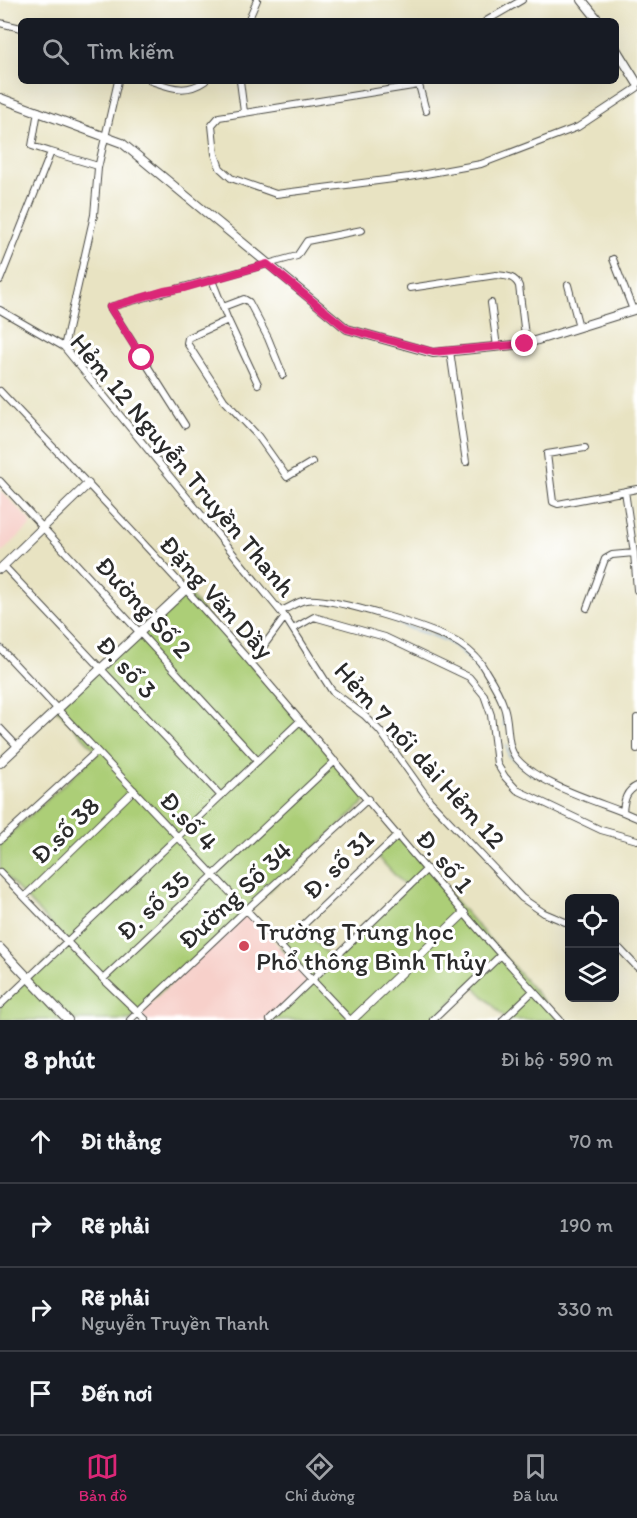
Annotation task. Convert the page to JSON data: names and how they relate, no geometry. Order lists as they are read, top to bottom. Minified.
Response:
{"streets":{"street":["Hẻm 12 Nguyễn Truyền Thanh","Đặng Văn Dầy","Đường Số 2","Đ. số 3","Hẻm 7 nối dài Hẻm 12","Đ.số 4","Đ.số 38","Đ. số 1","Đ. số 31","Đường Số 34","Đ. số 35"]},"crossings":[["Hẻm 12 Nguyễn Truyền Thanh","Đặng Văn Dầy"],["Hẻm 12 Nguyễn Truyền Thanh","Hẻm 7 nối dài Hẻm 12"],["Đặng Văn Dầy","Đ. số 1"],["Đặng Văn Dầy","Đ. số 31"],["Đặng Văn Dầy","Đường Số 34"],["Đặng Văn Dầy","Đ. số 35"],["Đ.số 4","Đ.số 38"],["Đ.số 4","Đ. số 31"],["Đ.số 4","Đường Số 34"],["Đ.số 4","Đ. số 35"],["Đ. số 1","Đ. số 31"]],"places":["Trường Trung học Phổ thông Bình Thủy"],"page":{"search":"Tìm kiếm","heading":["8 phút","Đi bộ · 590 m"],"list":[["Đi thẳng","70 m"],["Rẽ phải","190 m"],["Rẽ phải","Nguyễn Truyền Thanh","330 m"],"Đến nơi"],"nav":["Bản đồ","Chỉ đường","Đã lưu"]}}
